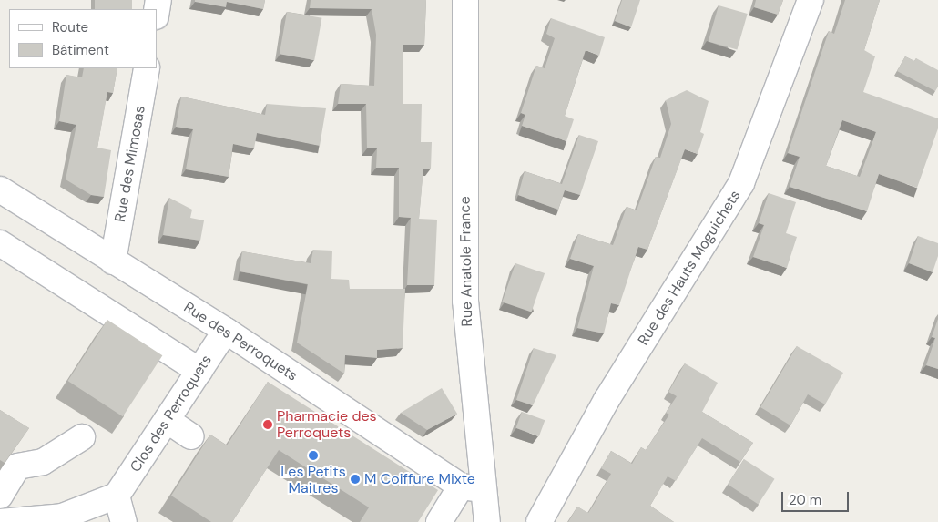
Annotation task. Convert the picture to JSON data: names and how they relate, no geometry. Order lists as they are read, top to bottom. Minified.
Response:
{"streets":{"street":["Rue des Mimosas","Rue Anatole France","Rue des Hauts Moguichets","Rue des Perroquets","Clos des Perroquets"]},"crossings":[["Rue des Mimosas","Rue des Perroquets"],["Rue Anatole France","Rue des Perroquets"],["Rue des Perroquets","Clos des Perroquets"]],"places":["Pharmacie des Perroquets","Les Petits Maitres","M Coiffure Mixte"],"legend":["Route","Bâtiment"],"scale_bar":"20 m"}
